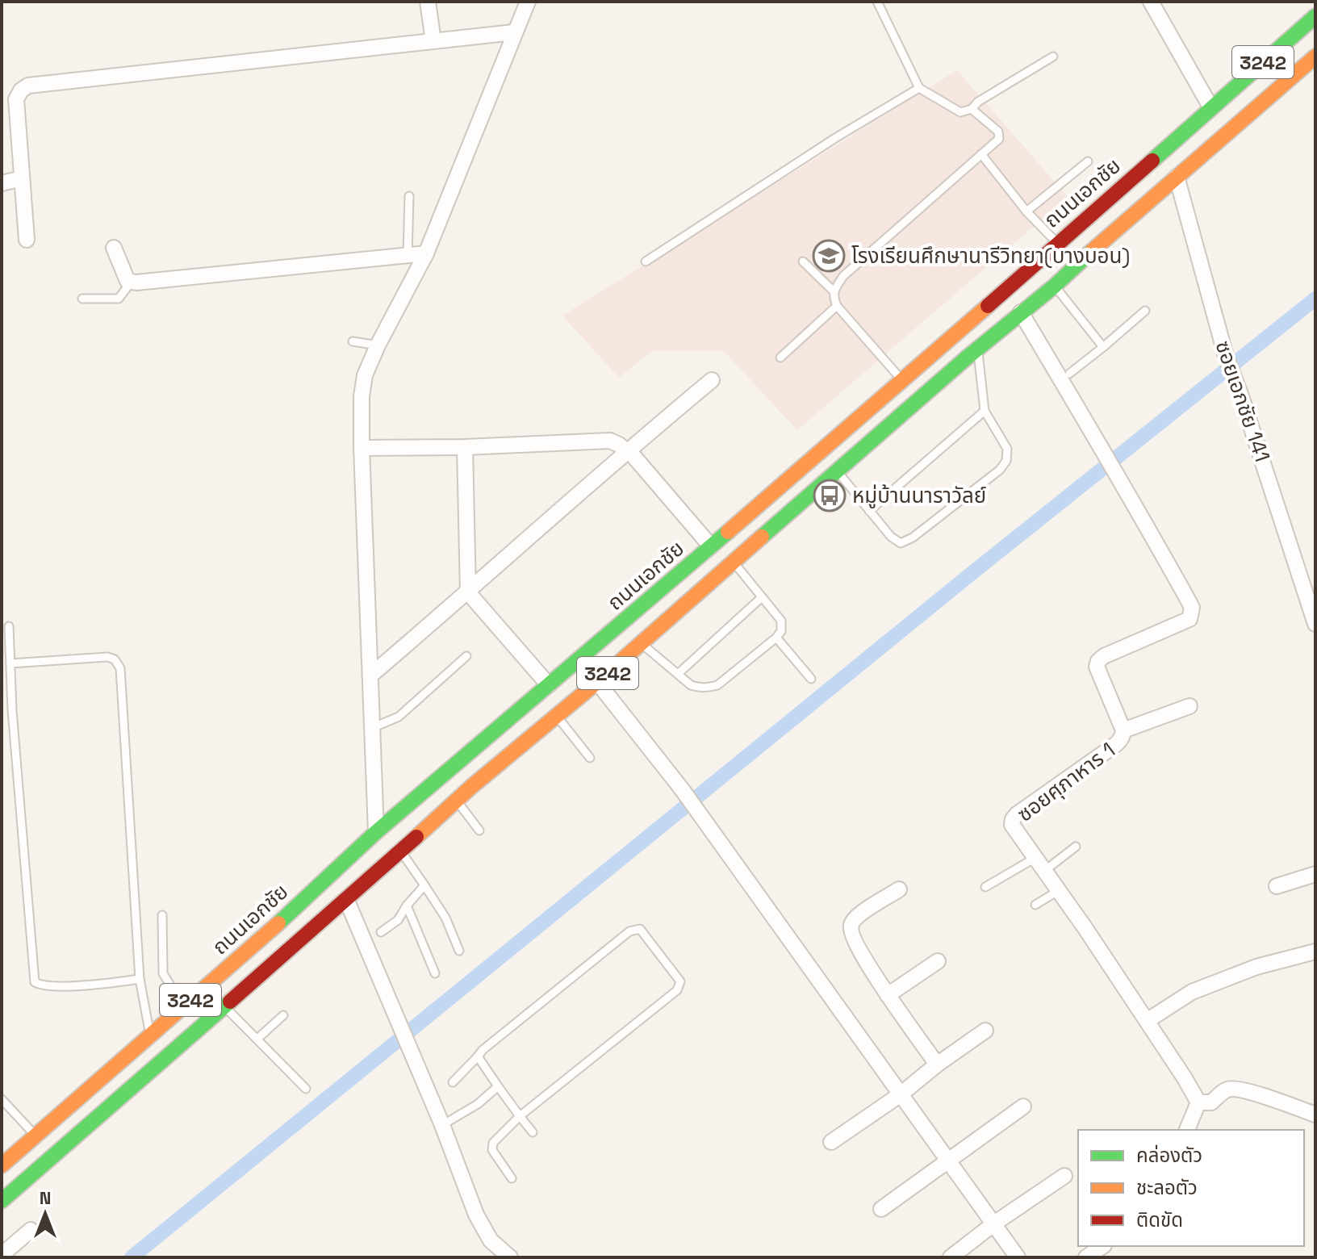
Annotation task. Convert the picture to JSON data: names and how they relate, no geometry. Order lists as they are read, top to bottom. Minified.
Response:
{"streets":{"main road":["3242","ถนนเอกชัย"],"street":["ซอยเอกชัย 141","ซอยศุภาหาร 1"]},"crossings":[["3242","ซอยเอกชัย 141"],["3242","ซอยศุภาหาร 1"]],"places":{"school or university":["โรงเรียนศึกษานารีวิทยา(บางบอน)"],"bus stop":["หมู่บ้านนาราวัลย์"]},"legend":["คล่องตัว","ชะลอตัว","ติดขัด"],"north":"top"}
